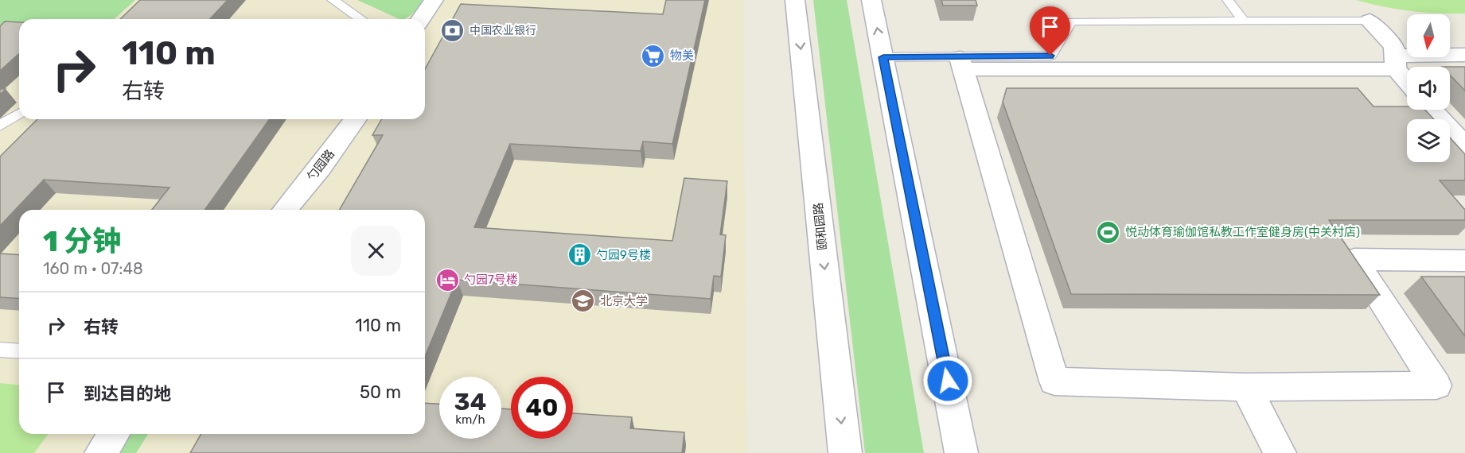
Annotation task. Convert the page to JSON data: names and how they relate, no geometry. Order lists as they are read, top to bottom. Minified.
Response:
{"streets":{"street":["勺园路","颐和园路"]},"places":{"bank":["中国农业银行"],"supermarket":["物美"],"sports":["悦动体育瑜伽馆私教工作室健身房(中关村店)"],"building":["勺园9号楼"],"hotel":["勺园7号楼"],"school or university":["北京大学"]},"north":"bottom","page":{"turn":["110 m","右转"],"heading":["1 分钟","160 m · 07:48"],"list":[{"name":"右转","value":"110 m"},{"name":"到达目的地","value":"50 m"}],"speed":"34 km/h","limit":"40"}}
